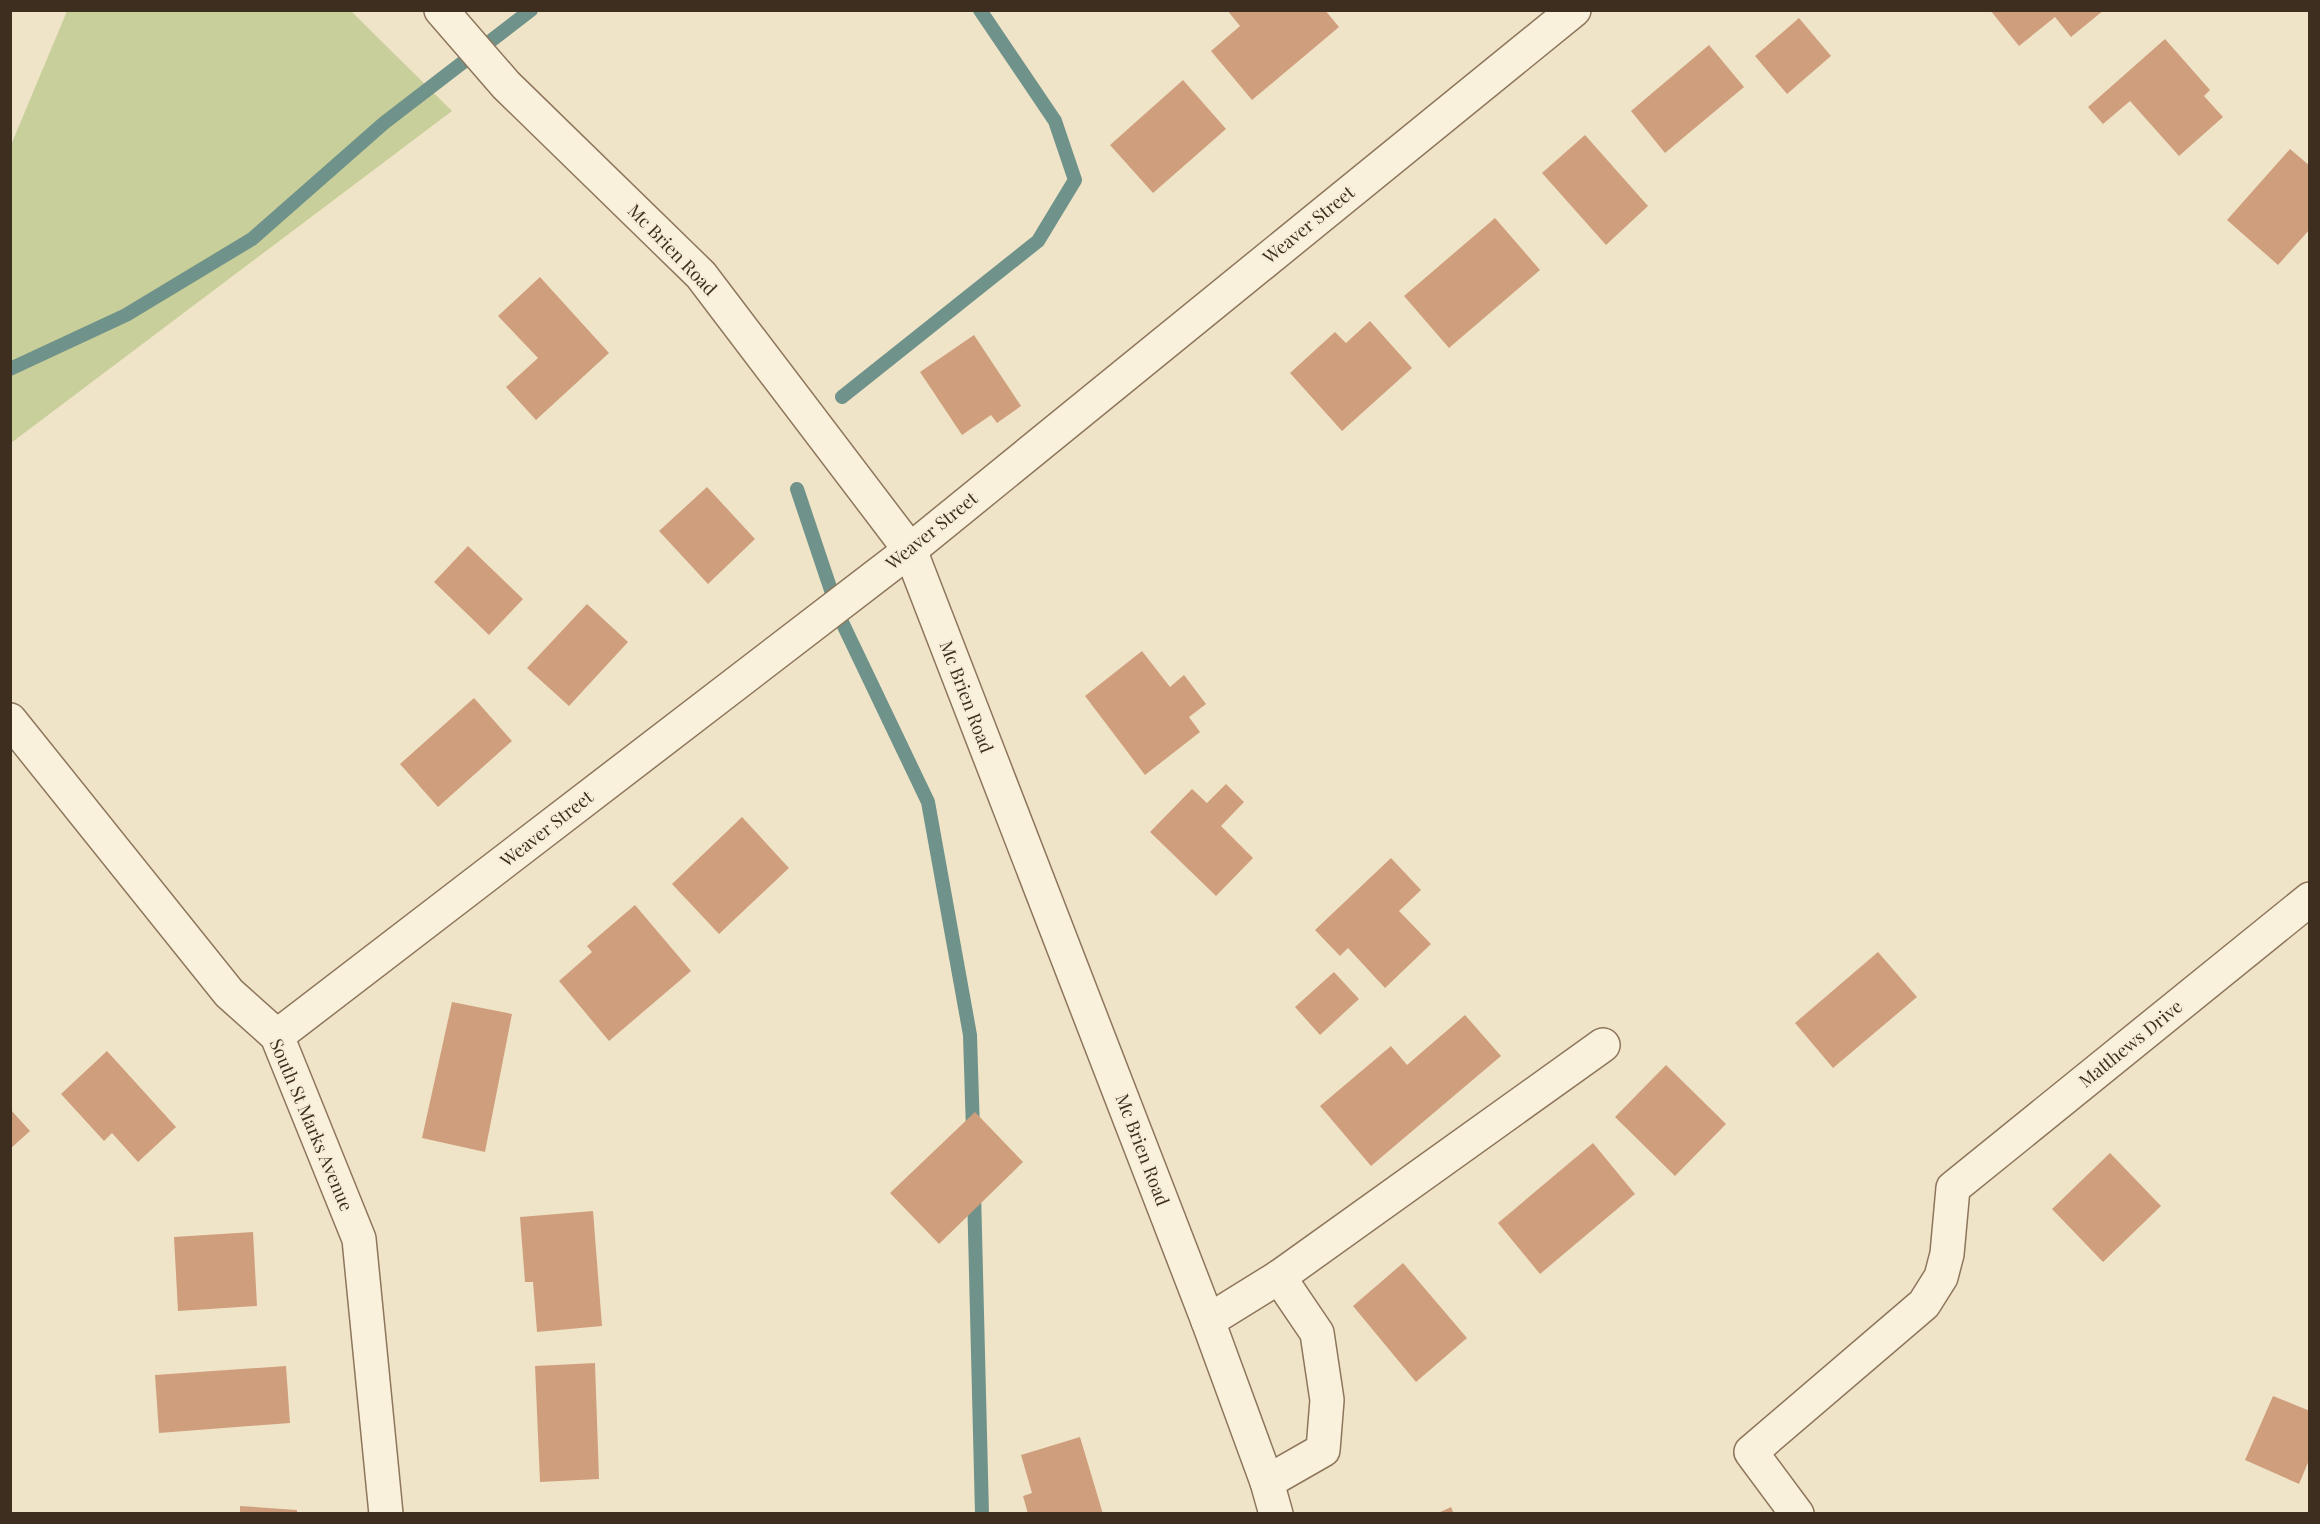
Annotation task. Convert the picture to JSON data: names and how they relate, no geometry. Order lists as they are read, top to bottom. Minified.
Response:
{"streets":{"street":["Weaver Street","Mc Brien Road","Matthews Drive","South St Marks Avenue"]},"crossings":[["Weaver Street","Mc Brien Road"],["Weaver Street","South St Marks Avenue"]]}
